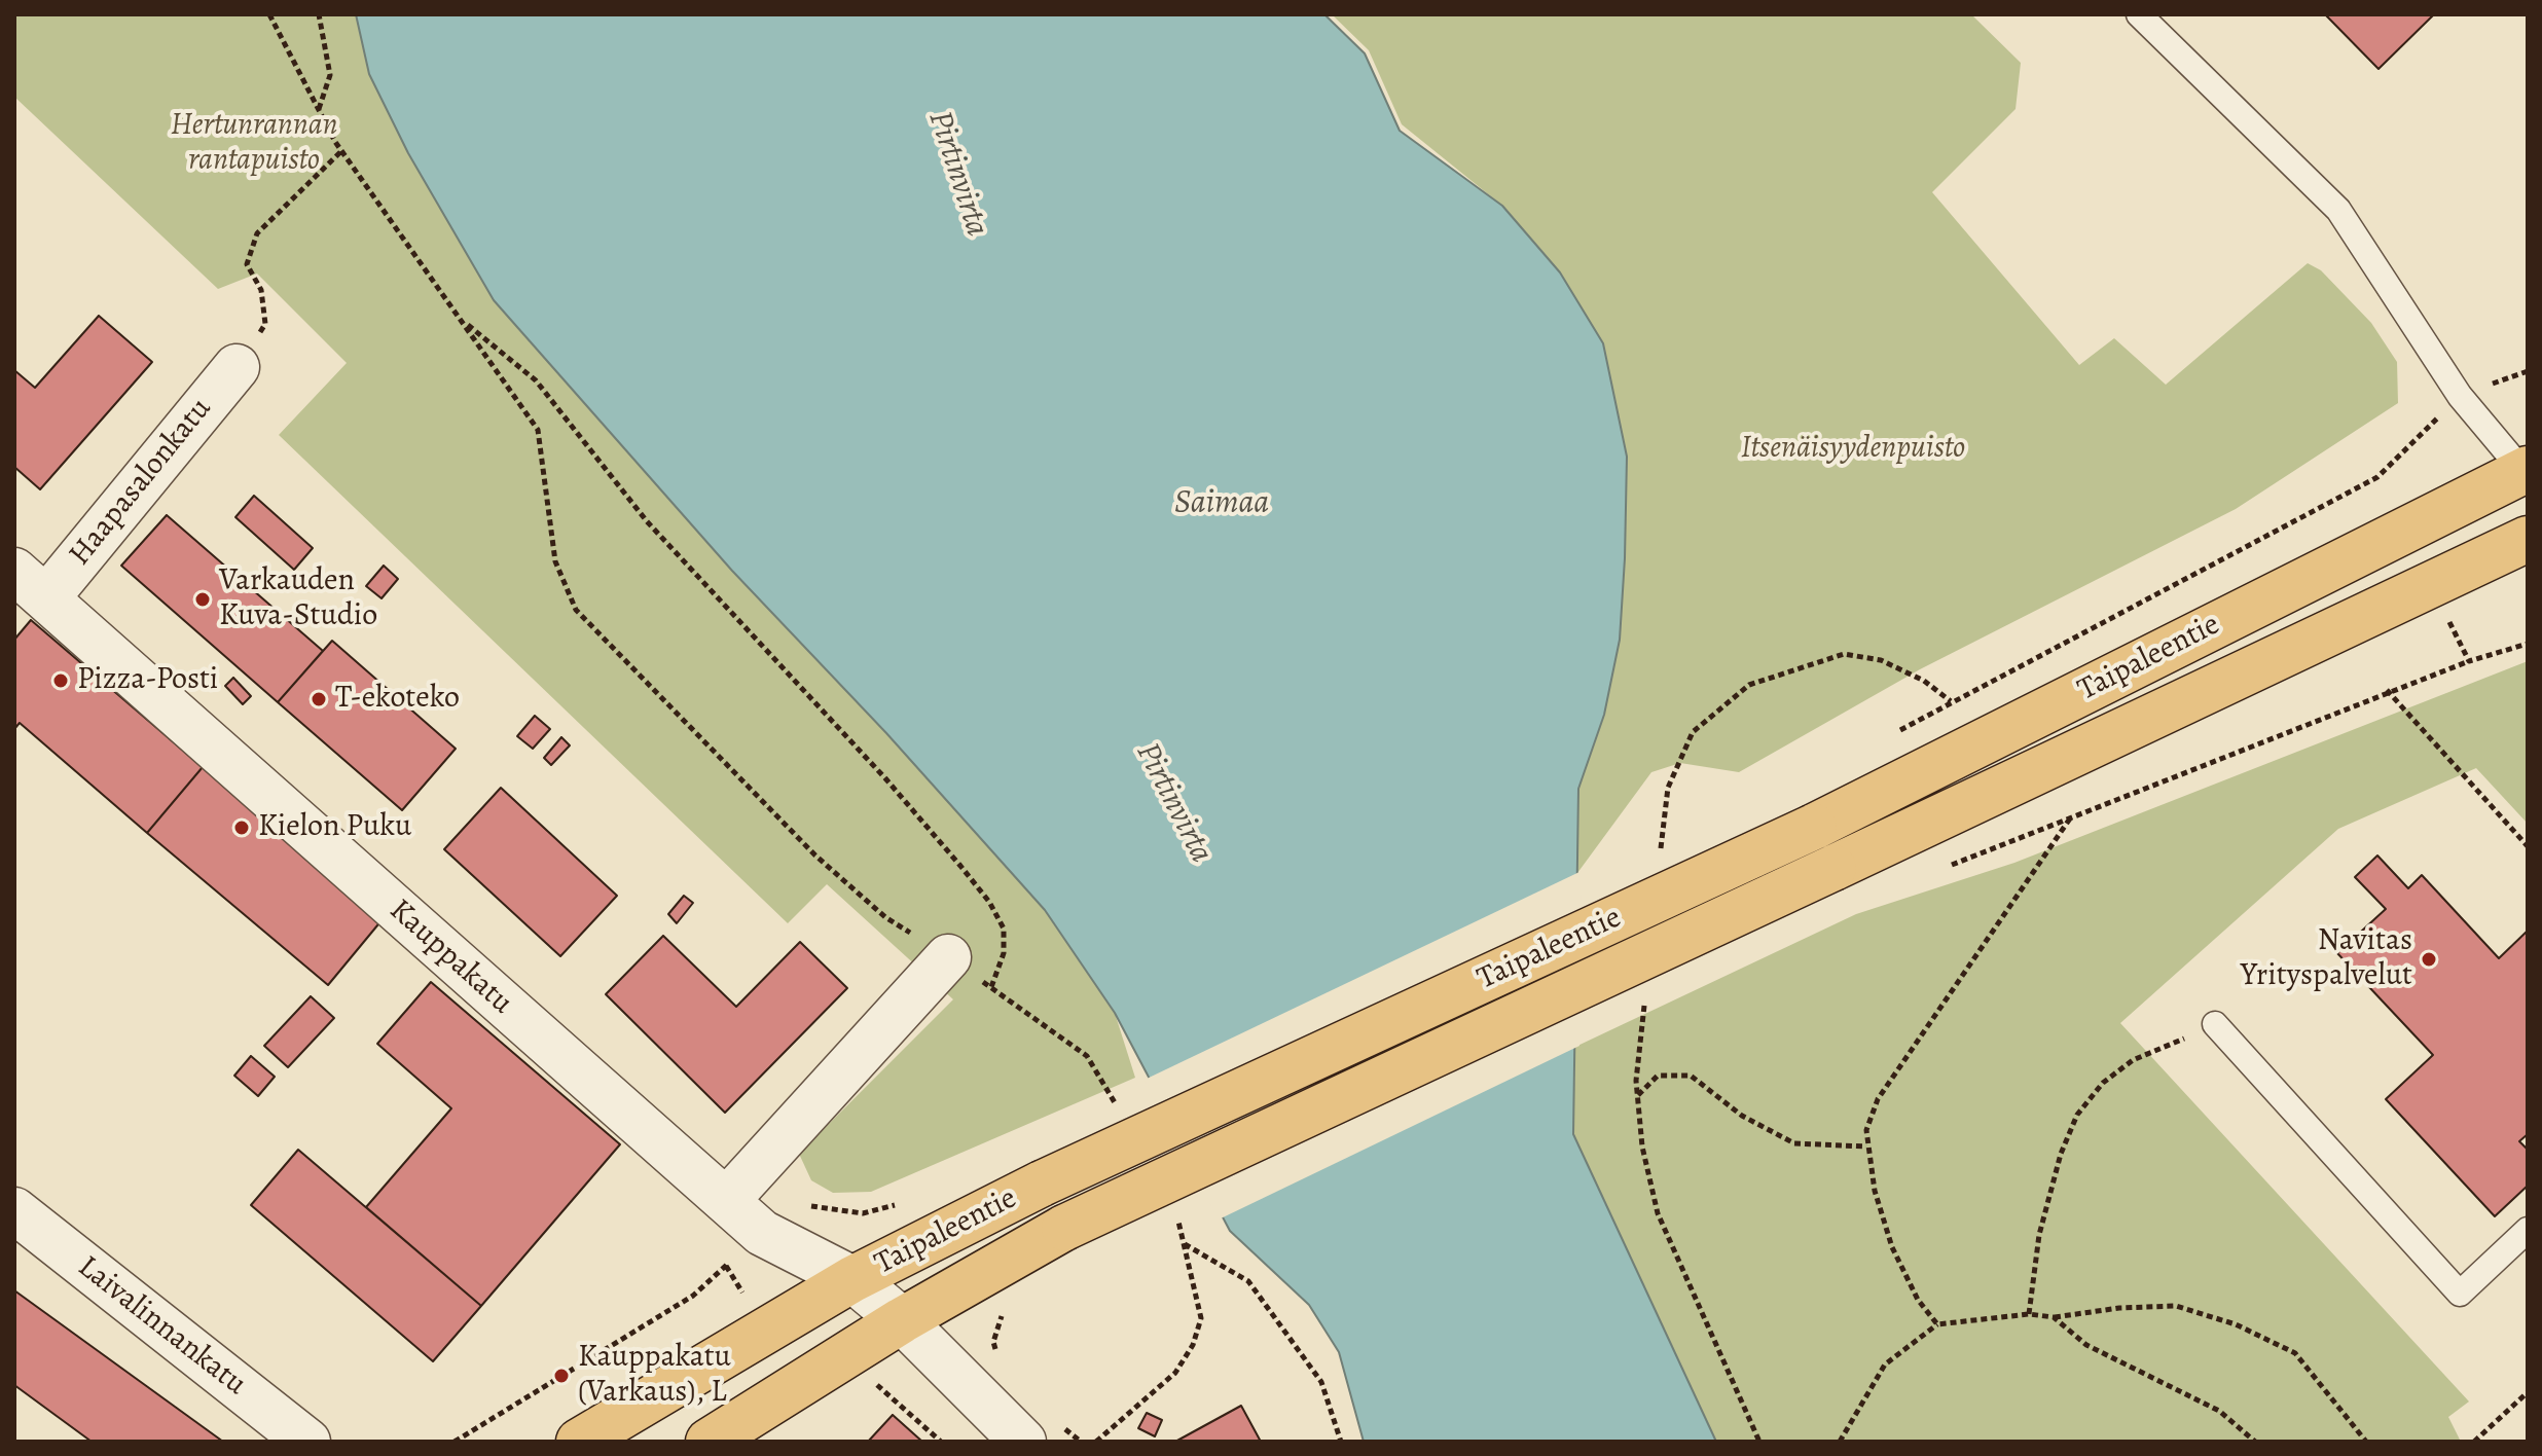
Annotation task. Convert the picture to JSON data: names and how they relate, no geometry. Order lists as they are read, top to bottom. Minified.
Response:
{"streets":{"highway":["Taipaleentie"],"street":["Haapasalonkatu","Kauppakatu","Laivalinnankatu"]},"crossings":[["Haapasalonkatu","Kauppakatu"],["Taipaleentie","Kauppakatu"]],"water":["Pirtinvirta","Saimaa"],"parks":["Hertunrannan rantapuisto","Itsenäisyydenpuisto"],"places":["Varkauden Kuva-Studio","Pizza-Posti","T-ekoteko","Kielon Puku","Navitas Yrityspalvelut","Kauppakatu (Varkaus), L"]}
